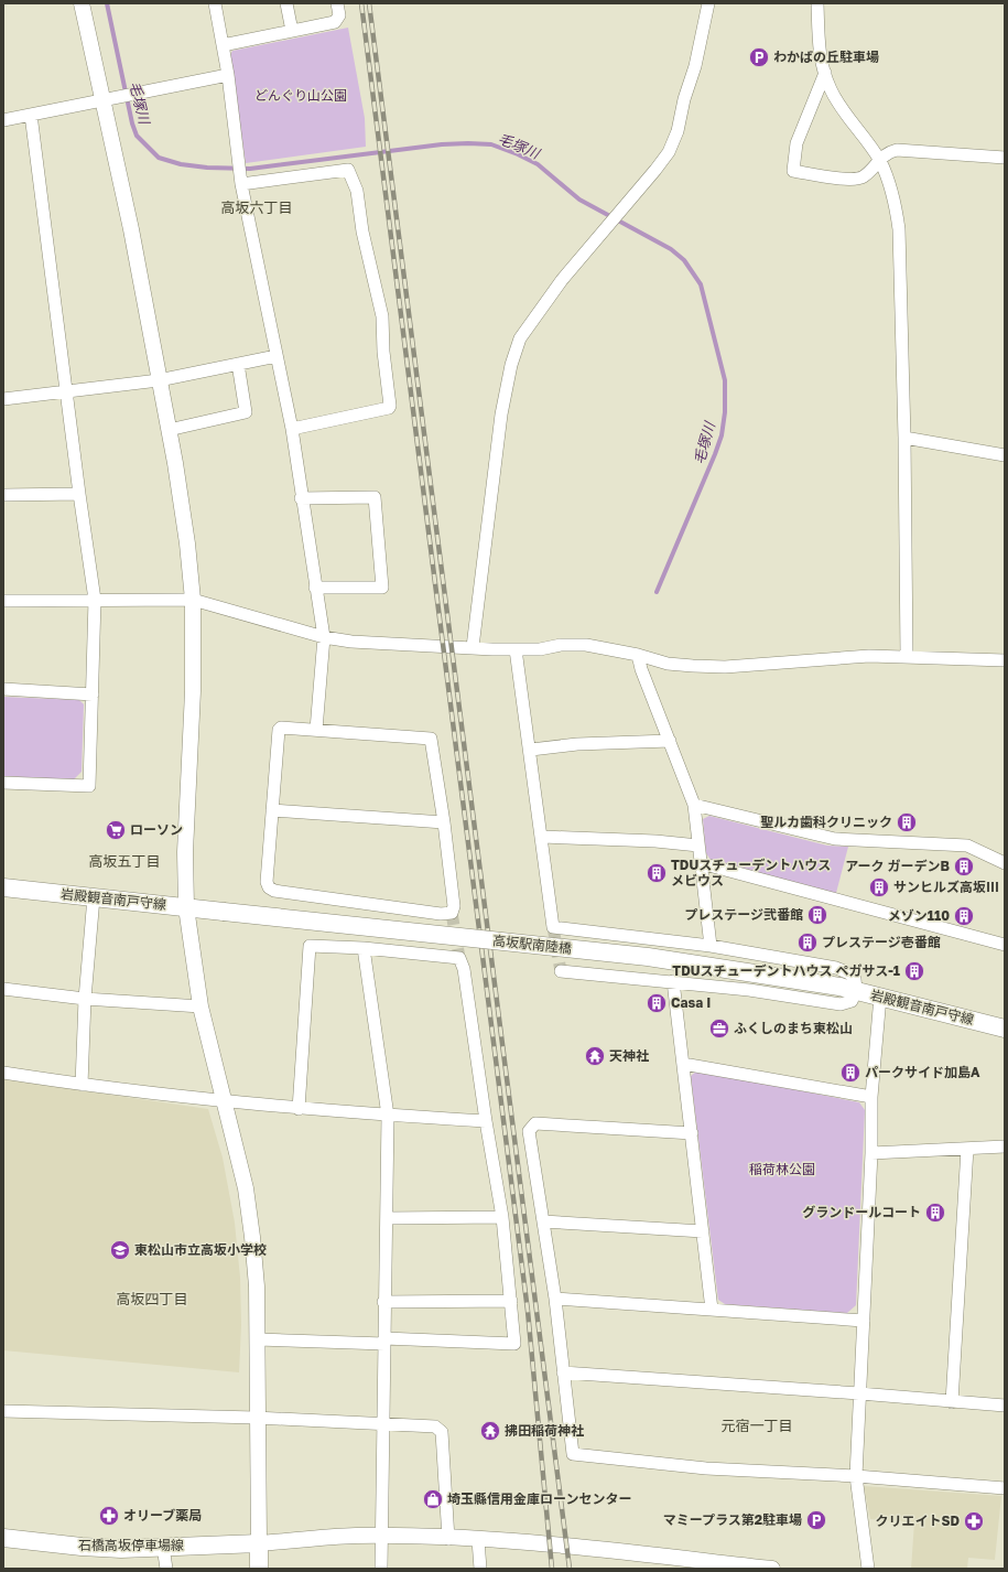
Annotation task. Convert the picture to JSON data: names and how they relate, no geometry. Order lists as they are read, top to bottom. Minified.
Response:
{"streets":{"main road":["岩殿観音南戸守線","高坂駅南陸橋","石橋高坂停車場線"]},"crossings":[["岩殿観音南戸守線","高坂駅南陸橋"]],"districts":["高坂六丁目","高坂五丁目","高坂四丁目","元宿一丁目"],"water":["毛塚川"],"parks":["どんぐり山公園","稲荷林公園"],"places":{"parking":["わかばの丘駐車場","マミープラス第2駐車場"],"building":["聖ルカ歯科クリニック","アーク ガーデンB","TDUスチューデントハウス メビウス","サンヒルズ高坂Ⅲ","プレステージ弐番館","メゾン110","プレステージ壱番館","TDUスチューデントハウス ペガサス-1","Casa I","パークサイド加島A","グランドールコート"],"supermarket":["ローソン"],"office":["ふくしのまち東松山"],"temple":["天神社","拂田稲荷神社"],"school or university":["東松山市立高坂小学校"],"shop":["埼玉縣信用金庫ローンセンター"],"pharmacy":["オリーブ薬局","クリエイトSD"]}}
